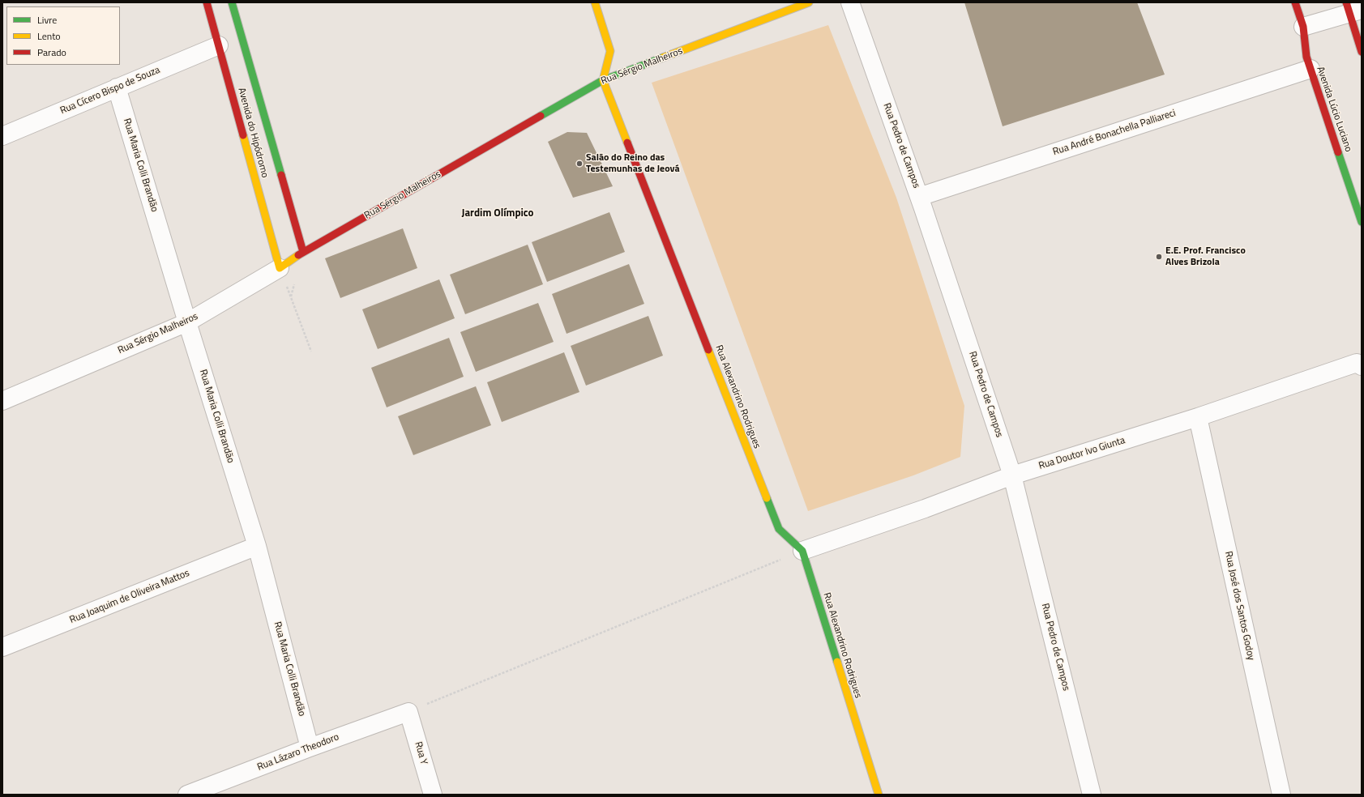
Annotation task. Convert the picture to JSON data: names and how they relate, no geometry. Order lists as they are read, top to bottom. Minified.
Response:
{"streets":{"street":["Rua Sérgio Malheiros","Rua Cícero Bispo de Souza","Avenida Lúcio Luciano","Avenida do Hipódromo","Rua André Bonachella Palliareci","Rua Pedro de Campos","Rua Maria Colli Brandão","Rua Alexandrino Rodrigues","Rua Doutor Ivo Giunta","Rua Joaquim de Oliveira Mattos","Rua José dos Santos Godoy","Rua Lázaro Theodoro","Rua Y"]},"crossings":[["Rua Sérgio Malheiros","Avenida do Hipódromo"],["Rua Sérgio Malheiros","Rua Maria Colli Brandão"],["Rua Sérgio Malheiros","Rua Alexandrino Rodrigues"],["Rua Cícero Bispo de Souza","Avenida do Hipódromo"],["Rua Cícero Bispo de Souza","Rua Maria Colli Brandão"],["Avenida Lúcio Luciano","Rua André Bonachella Palliareci"],["Rua André Bonachella Palliareci","Rua Pedro de Campos"],["Rua Pedro de Campos","Rua Doutor Ivo Giunta"],["Rua Maria Colli Brandão","Rua Joaquim de Oliveira Mattos"],["Rua Maria Colli Brandão","Rua Lázaro Theodoro"],["Rua Alexandrino Rodrigues","Rua Doutor Ivo Giunta"],["Rua Doutor Ivo Giunta","Rua José dos Santos Godoy"],["Rua Lázaro Theodoro","Rua Y"]],"districts":["Jardim Olímpico"],"places":["Salão do Reino das Testemunhas de Jeová","E.E. Prof. Francisco Alves Brizola"],"legend":["Livre","Lento","Parado"]}
